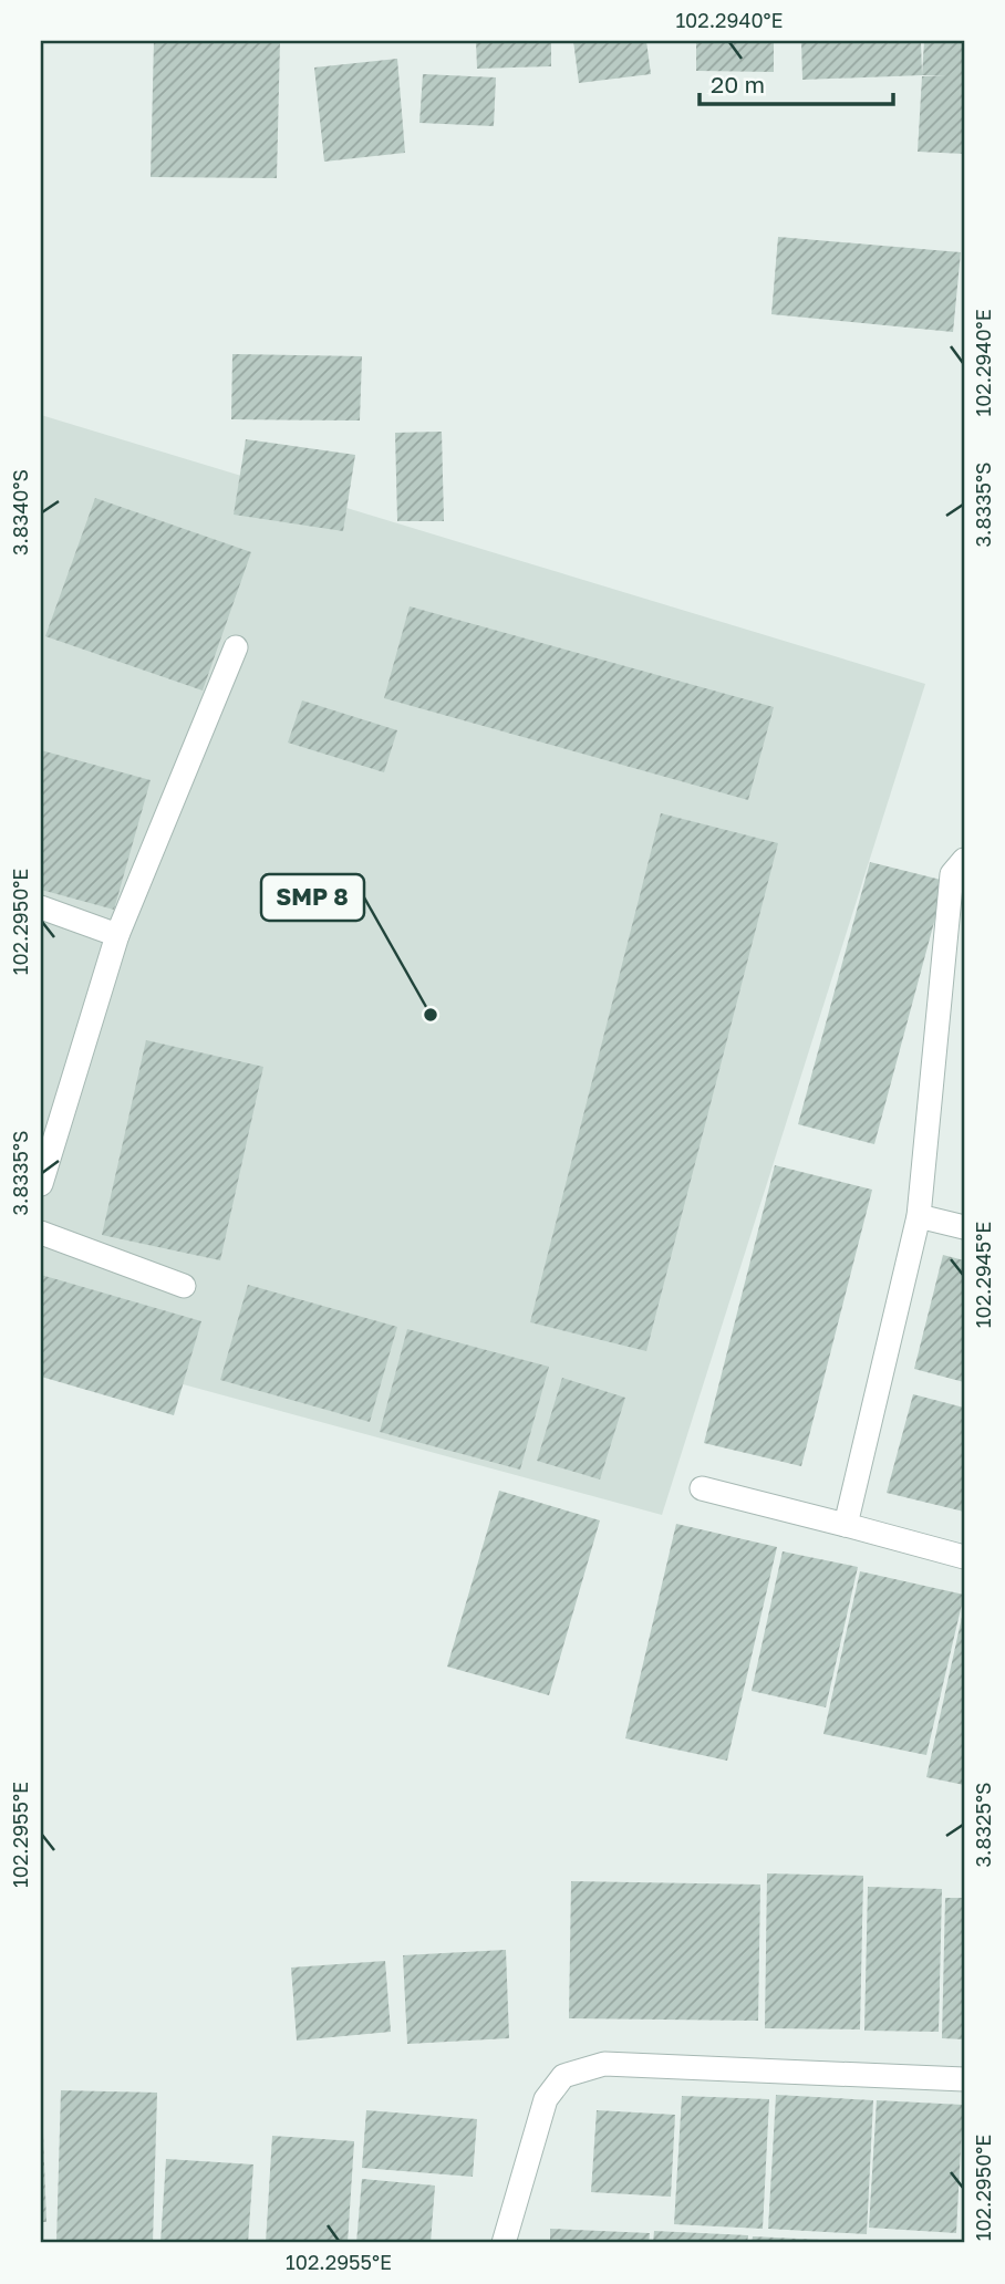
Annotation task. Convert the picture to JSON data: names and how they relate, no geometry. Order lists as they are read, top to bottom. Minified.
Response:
{"places":["SMP 8"],"scale_bar":"20 m","coordinates":["102.2940°E","3.8335°S","3.8340°S","102.2950°E","102.2945°E","3.8325°S","102.2955°E"]}
